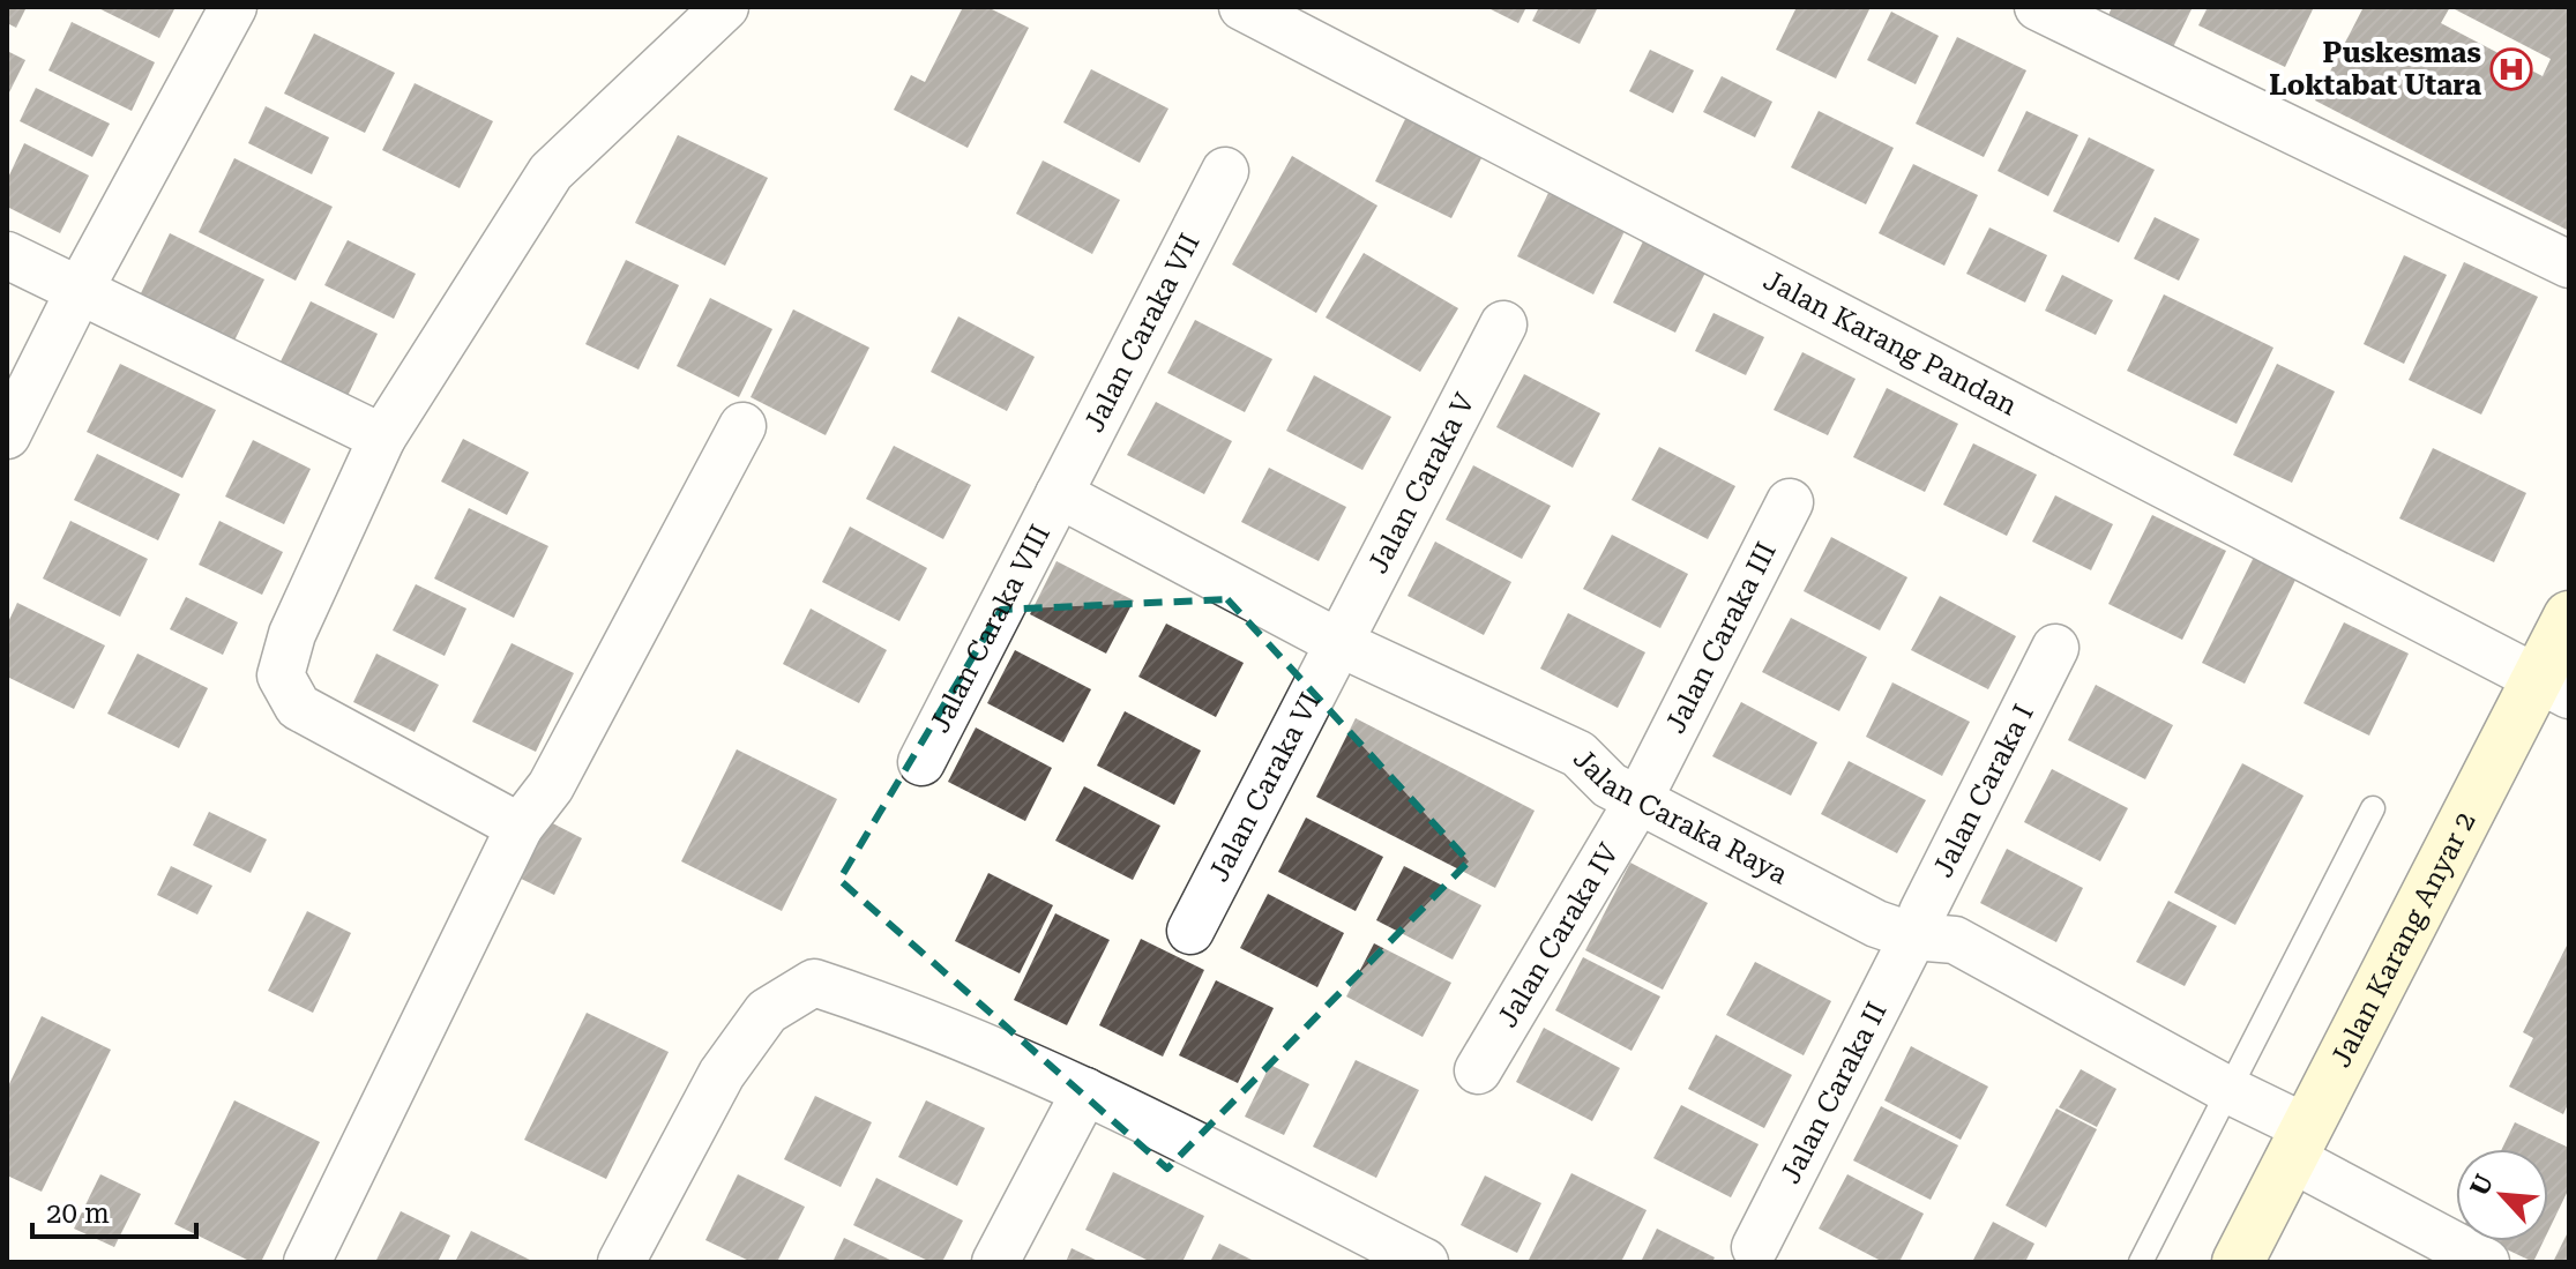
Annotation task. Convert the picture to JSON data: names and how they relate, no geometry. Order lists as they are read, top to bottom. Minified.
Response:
{"streets":{"street":["Jalan Caraka VII","Jalan Karang Pandan","Jalan Caraka V","Jalan Caraka VIII","Jalan Caraka III","Jalan Caraka VI","Jalan Caraka I","Jalan Caraka Raya","Jalan Caraka IV","Jalan Karang Anyar 2","Jalan Caraka II"]},"crossings":[["Jalan Caraka VII","Jalan Caraka VIII"],["Jalan Caraka VII","Jalan Caraka Raya"],["Jalan Karang Pandan","Jalan Karang Anyar 2"],["Jalan Caraka V","Jalan Caraka VI"],["Jalan Caraka V","Jalan Caraka Raya"],["Jalan Caraka VIII","Jalan Caraka Raya"],["Jalan Caraka III","Jalan Caraka Raya"],["Jalan Caraka III","Jalan Caraka IV"],["Jalan Caraka VI","Jalan Caraka Raya"],["Jalan Caraka I","Jalan Caraka Raya"],["Jalan Caraka I","Jalan Caraka II"],["Jalan Caraka Raya","Jalan Caraka IV"],["Jalan Caraka Raya","Jalan Caraka II"]],"places":{"hospital":["Puskesmas Loktabat Utara"]},"scale_bar":"20 m","north":"top left"}
